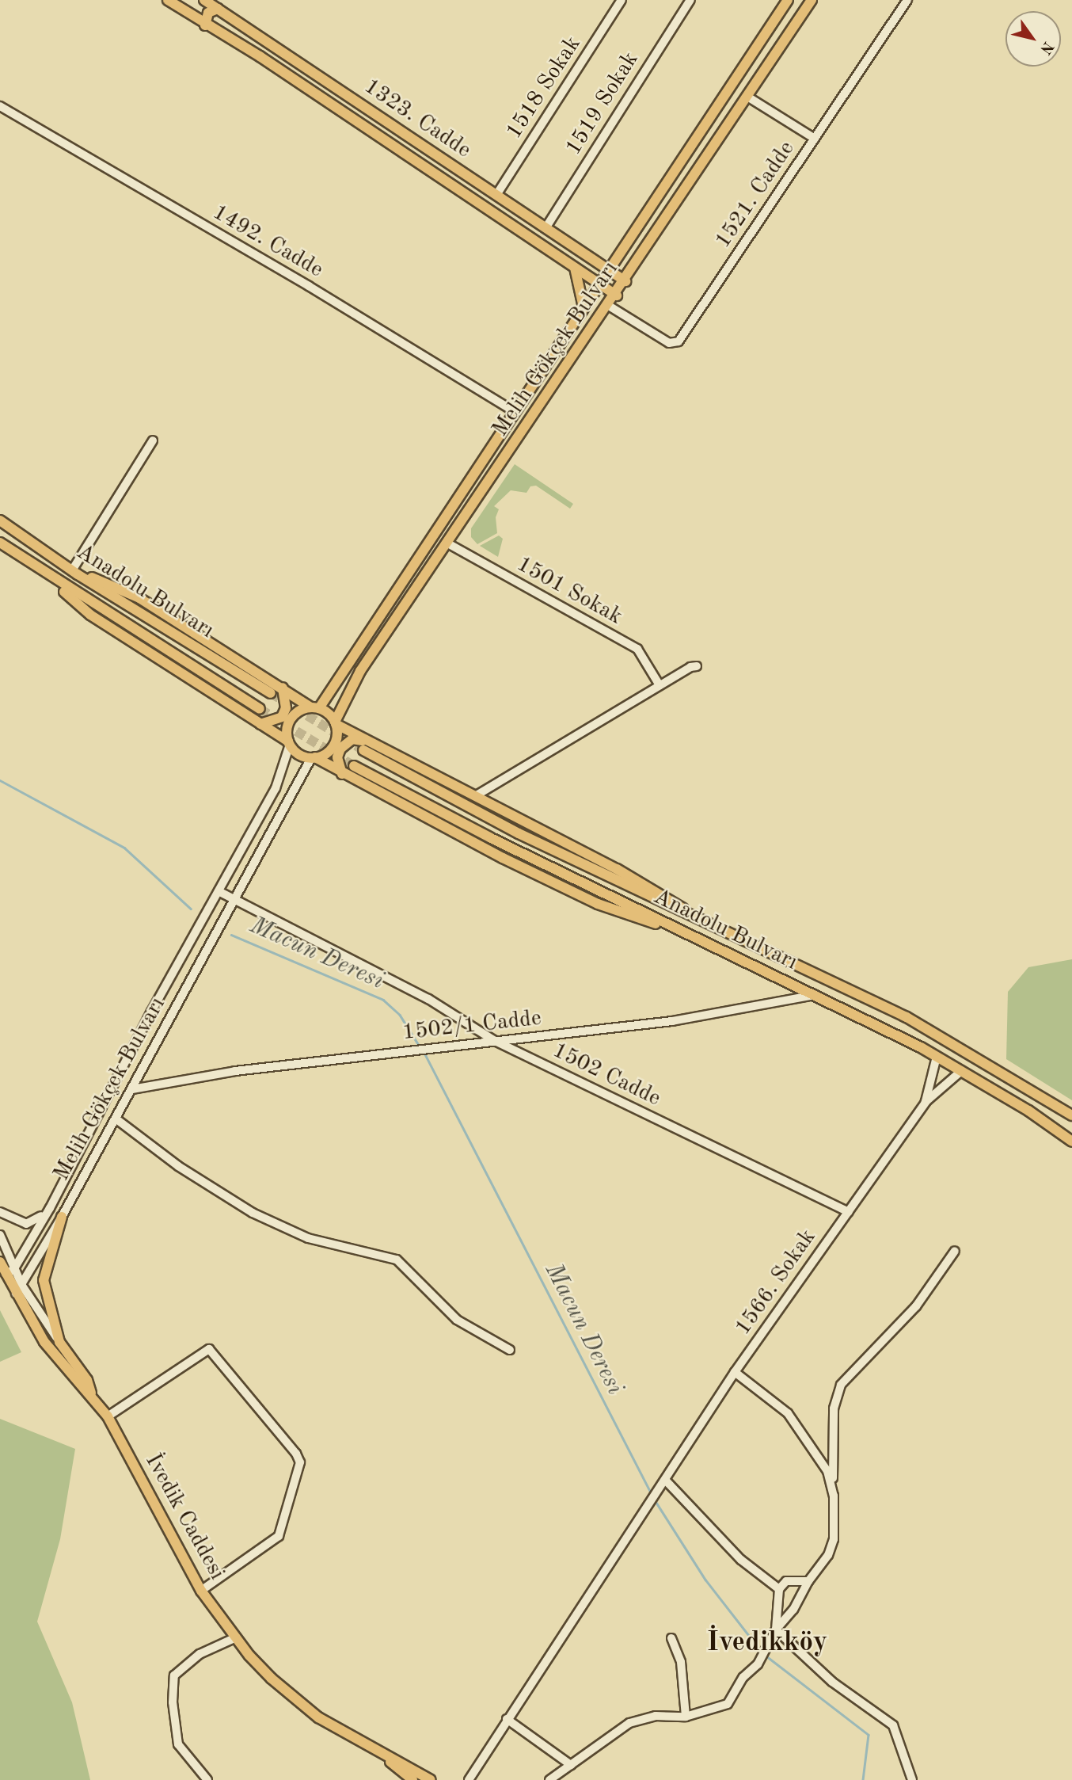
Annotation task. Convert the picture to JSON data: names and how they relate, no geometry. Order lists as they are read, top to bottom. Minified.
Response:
{"streets":{"main road":["1323. Cadde","Melih Gökçek Bulvarı","Anadolu Bulvarı","İvedik Caddesi"],"street":["1518 Sokak","1519 Sokak","1521. Cadde","1492. Cadde","1501 Sokak","1502/1 Cadde","1502 Cadde","1566. Sokak"]},"crossings":[["1518 Sokak","1323. Cadde"],["1519 Sokak","1323. Cadde"],["1323. Cadde","Melih Gökçek Bulvarı"],["1521. Cadde","Melih Gökçek Bulvarı"],["1492. Cadde","Melih Gökçek Bulvarı"],["Melih Gökçek Bulvarı","1501 Sokak"],["Melih Gökçek Bulvarı","1502/1 Cadde"],["Melih Gökçek Bulvarı","1502 Cadde"],["Melih Gökçek Bulvarı","İvedik Caddesi"],["Anadolu Bulvarı","1502/1 Cadde"],["1502/1 Cadde","1502 Cadde"],["1502 Cadde","1566. Sokak"]],"districts":["İvedikköy"],"water":["Macun Deresi"],"north":"bottom right"}
